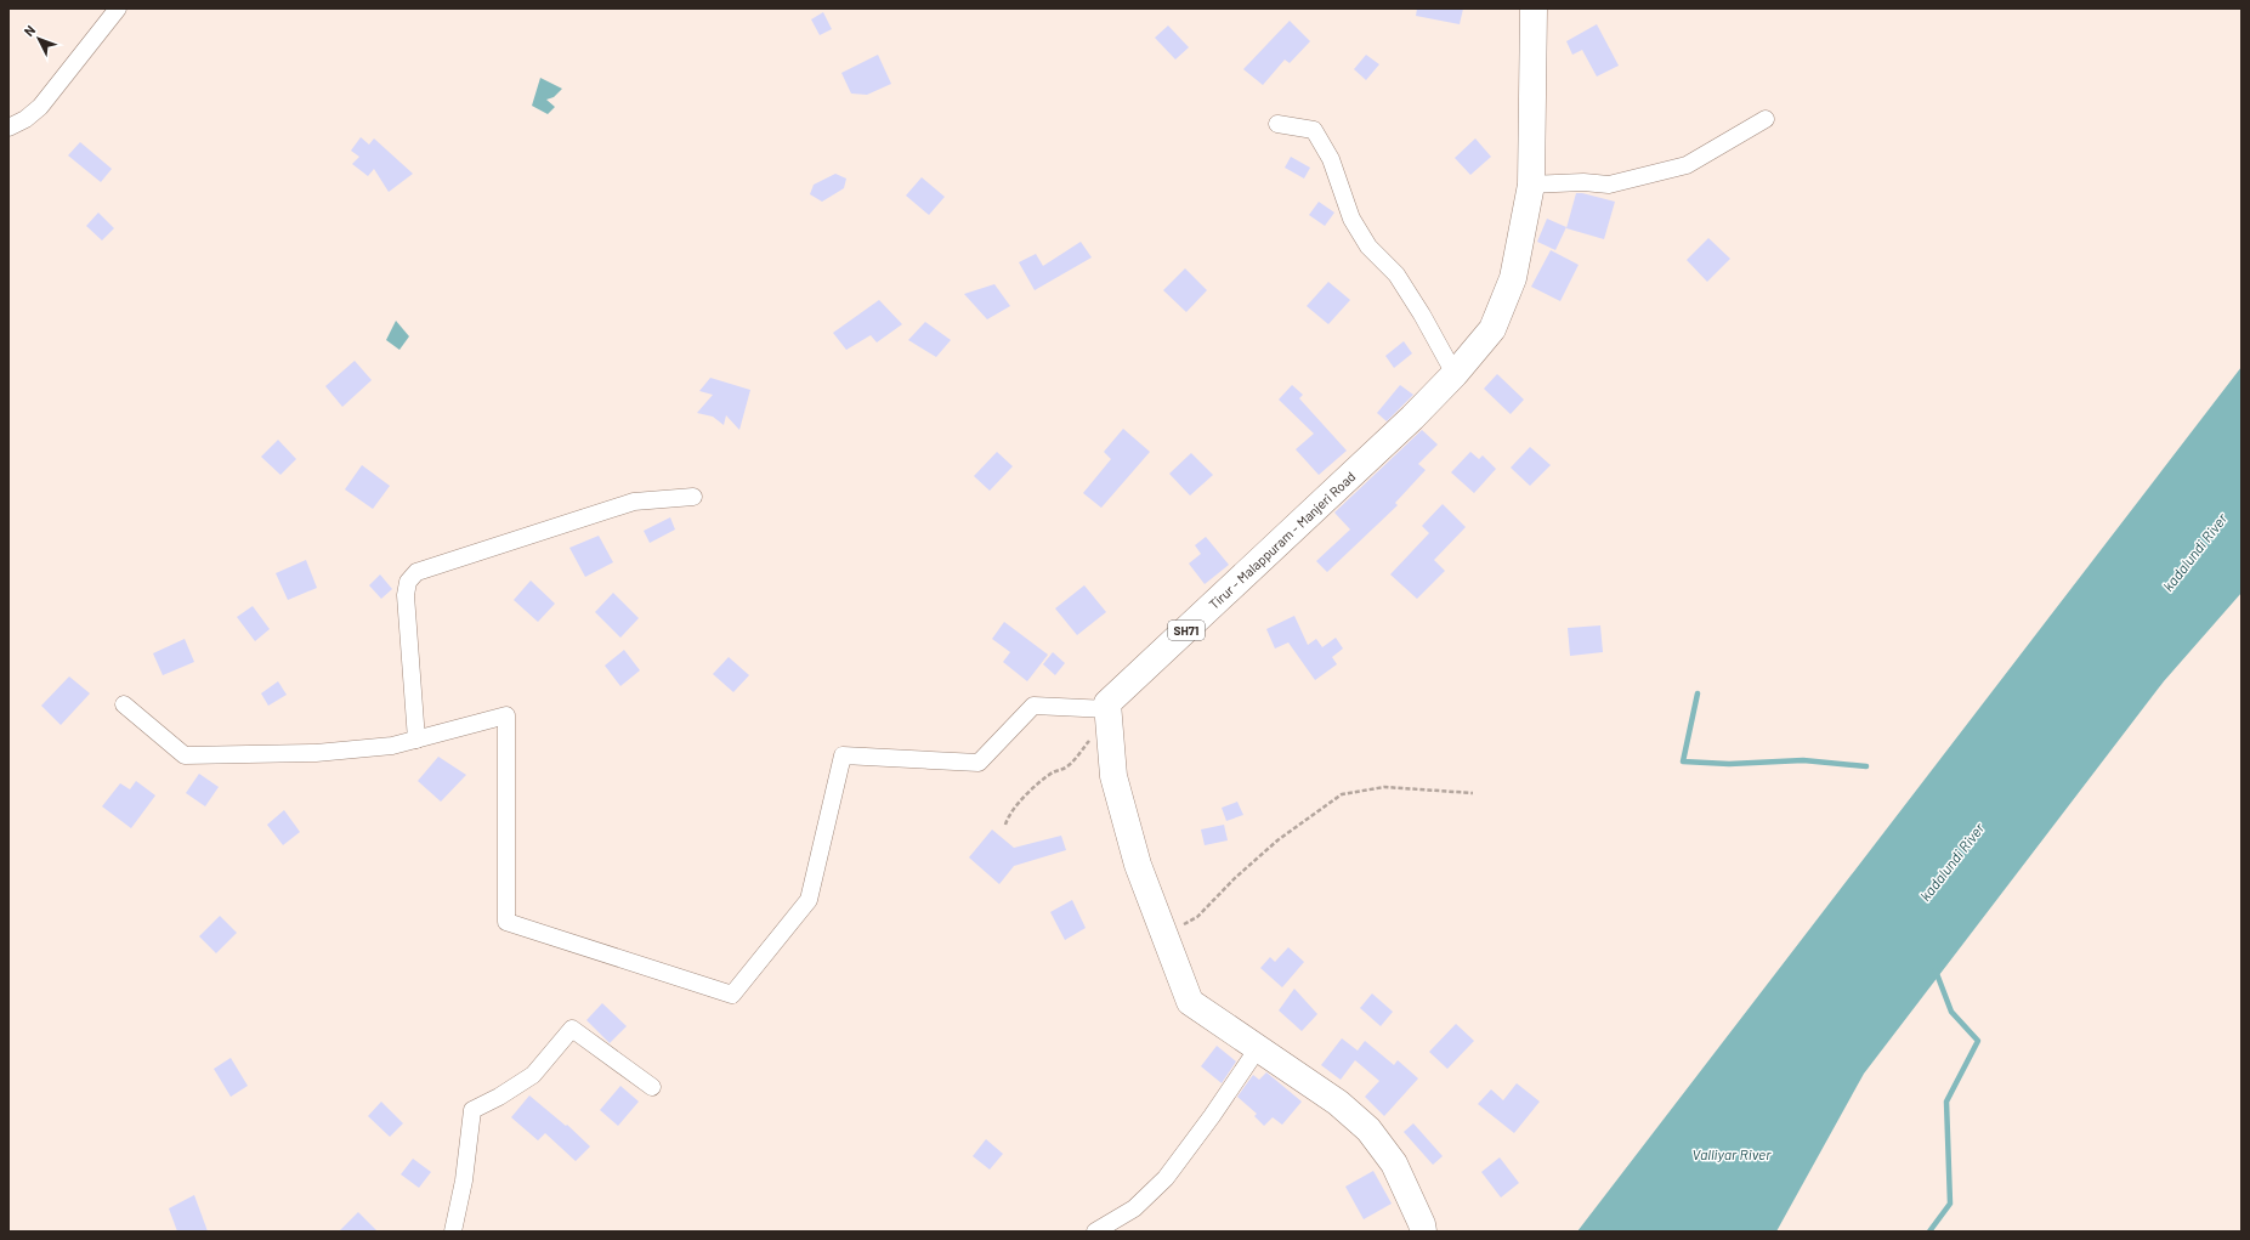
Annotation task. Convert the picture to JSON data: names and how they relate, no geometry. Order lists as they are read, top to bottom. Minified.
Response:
{"streets":{"main road":["Tirur - Malappuram - Manjeri Road","SH71"]},"water":["kadalundi River","Valliyar River"],"north":"top left"}
